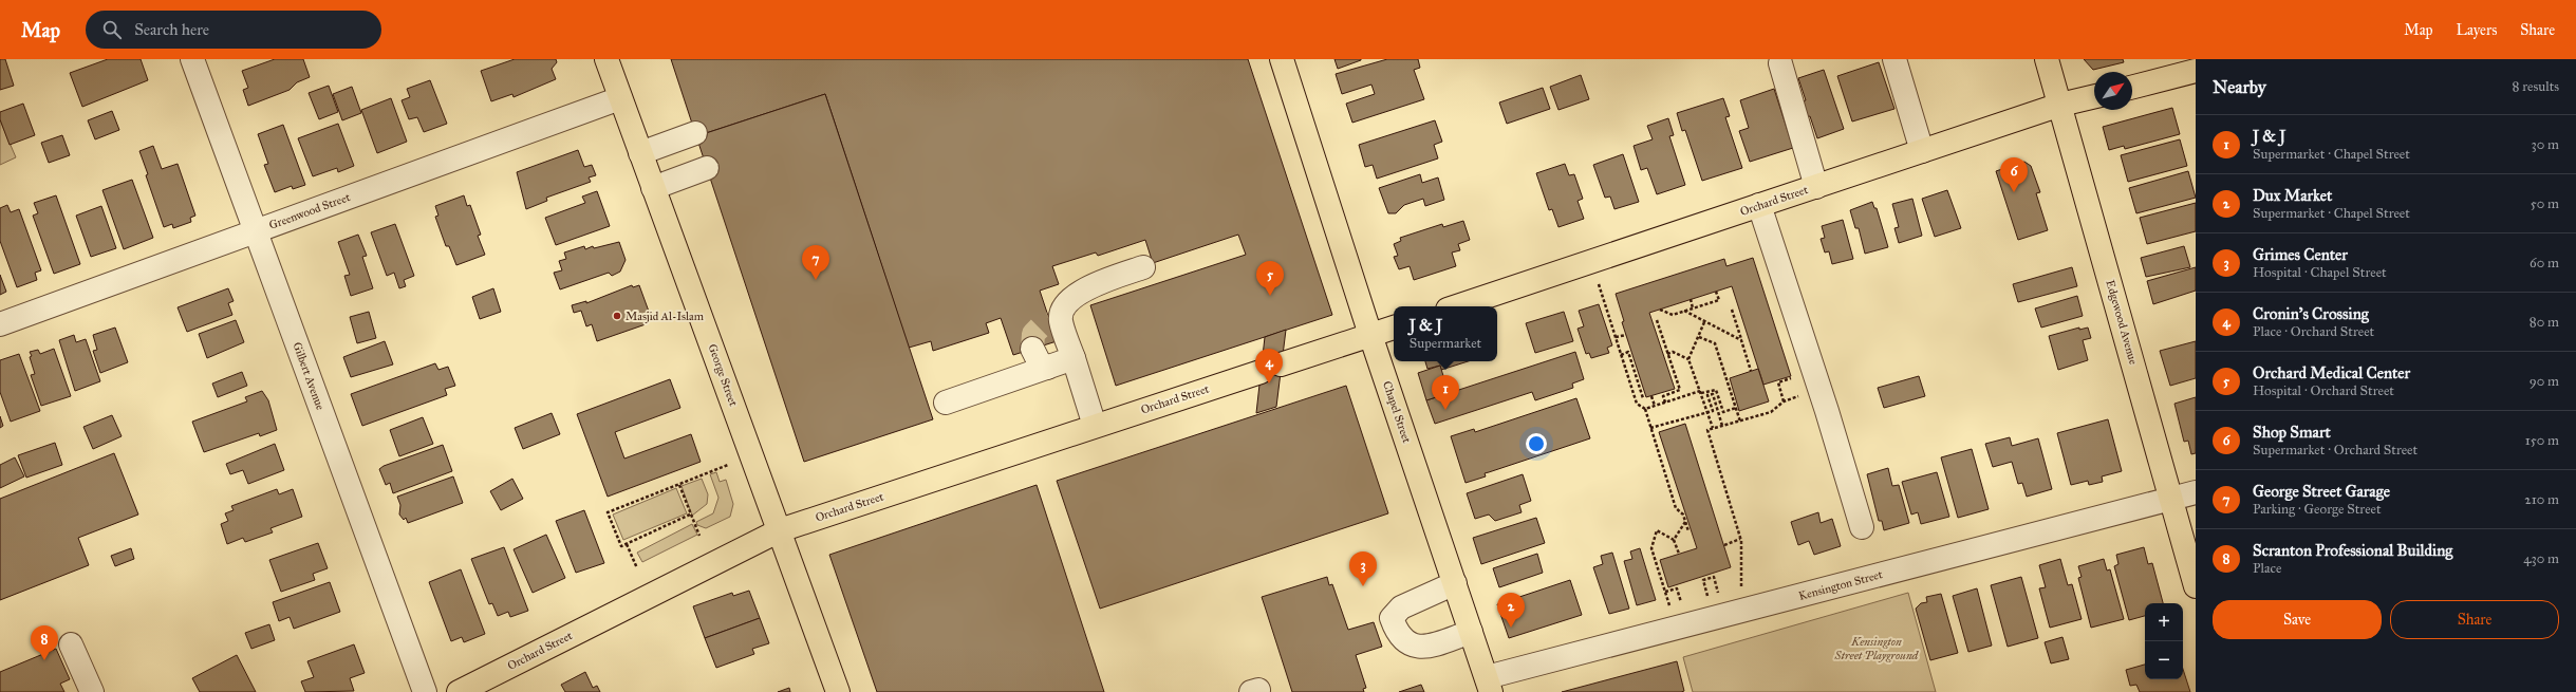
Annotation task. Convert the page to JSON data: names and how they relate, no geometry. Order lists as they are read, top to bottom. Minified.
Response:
{"streets":{"main road":["Orchard Street","Edgewood Avenue","George Street","Chapel Street"],"street":["Greenwood Street","Gilbert Avenue","Kensington Street"]},"crossings":[["Orchard Street","Edgewood Avenue"],["Orchard Street","George Street"],["Orchard Street","Chapel Street"],["Greenwood Street","George Street"],["Greenwood Street","Gilbert Avenue"],["Edgewood Avenue","Kensington Street"],["Chapel Street","Kensington Street"]],"parks":["Kensington Street Playground"],"places":["Masjid Al-Islam"],"north":"top right","page":{"header":"Map","search":"Search here","nav":["Map","Layers","Share"],"heading":["Nearby","8 results"],"list":[{"mark":"1","name":"J & J","note":"Supermarket · Chapel Street","value":"30 m"},{"mark":"2","name":"Dux Market","note":"Supermarket · Chapel Street","value":"50 m"},{"mark":"3","name":"Grimes Center","note":"Hospital · Chapel Street","value":"60 m"},{"mark":"4","name":"Cronin's Crossing","note":"Place · Orchard Street","value":"80 m"},{"mark":"5","name":"Orchard Medical Center","note":"Hospital · Orchard Street","value":"90 m"},{"mark":"6","name":"Shop Smart","note":"Supermarket · Orchard Street","value":"150 m"},{"mark":"7","name":"George Street Garage","note":"Parking · George Street","value":"210 m"},{"mark":"8","name":"Scranton Professional Building","note":"Place","value":"430 m"}],"pins":["6","7","5","4","1","3","2","8"],"popup":["J & J","Supermarket"],"buttons":["Save","Share"],"map_buttons":["+","−"]}}
